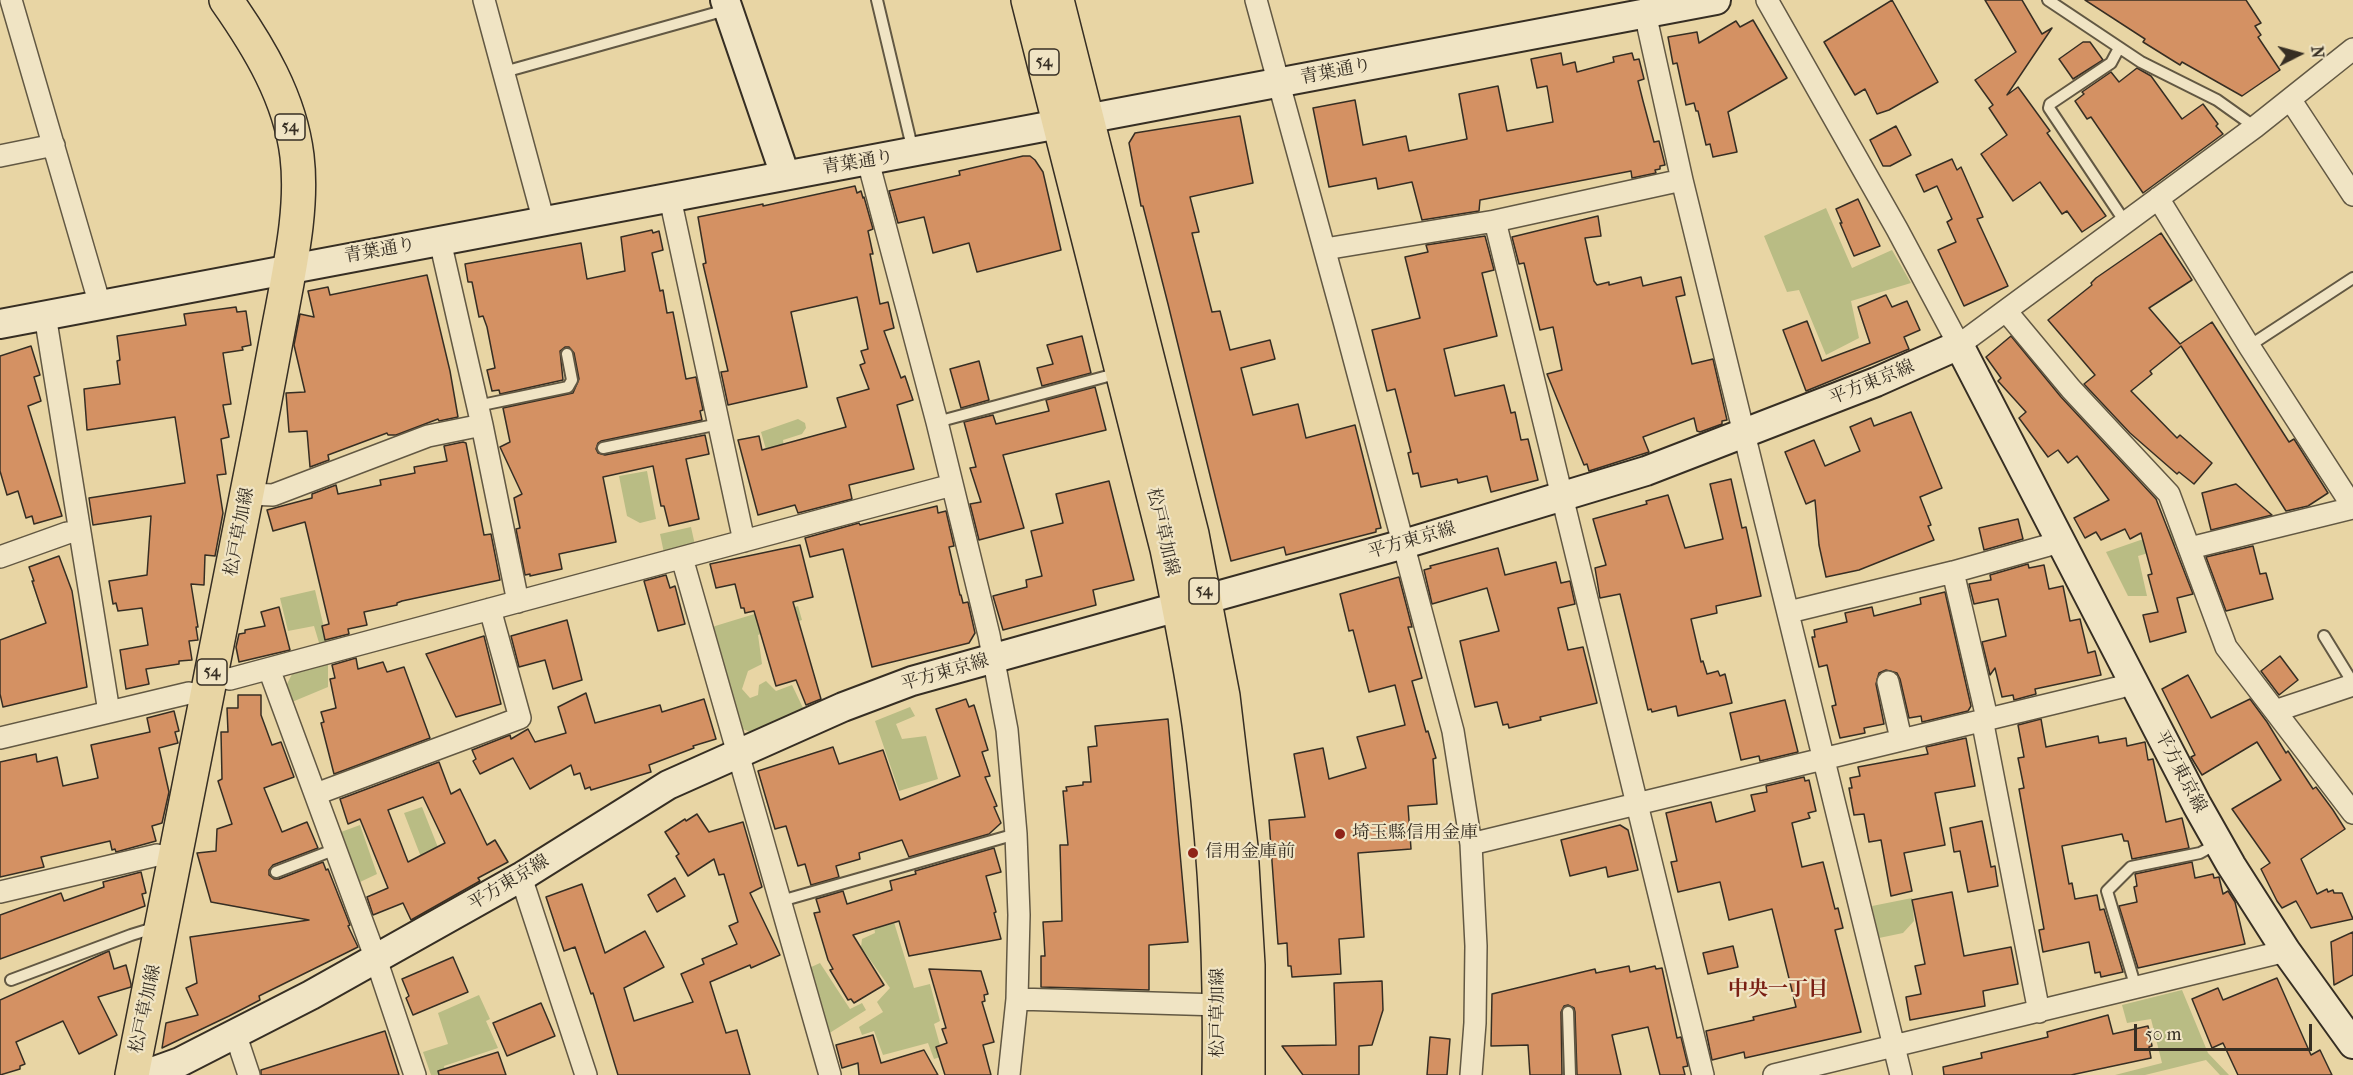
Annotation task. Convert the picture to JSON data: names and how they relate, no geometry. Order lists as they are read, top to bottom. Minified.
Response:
{"streets":{"main road":["54","青葉通り","平方東京線","松戸草加線"]},"crossings":[["青葉通り","松戸草加線"],["平方東京線","松戸草加線"]],"districts":["中央一丁目"],"places":["埼玉縣信用金庫","信用金庫前"],"scale_bar":"50 m","north":"right"}
